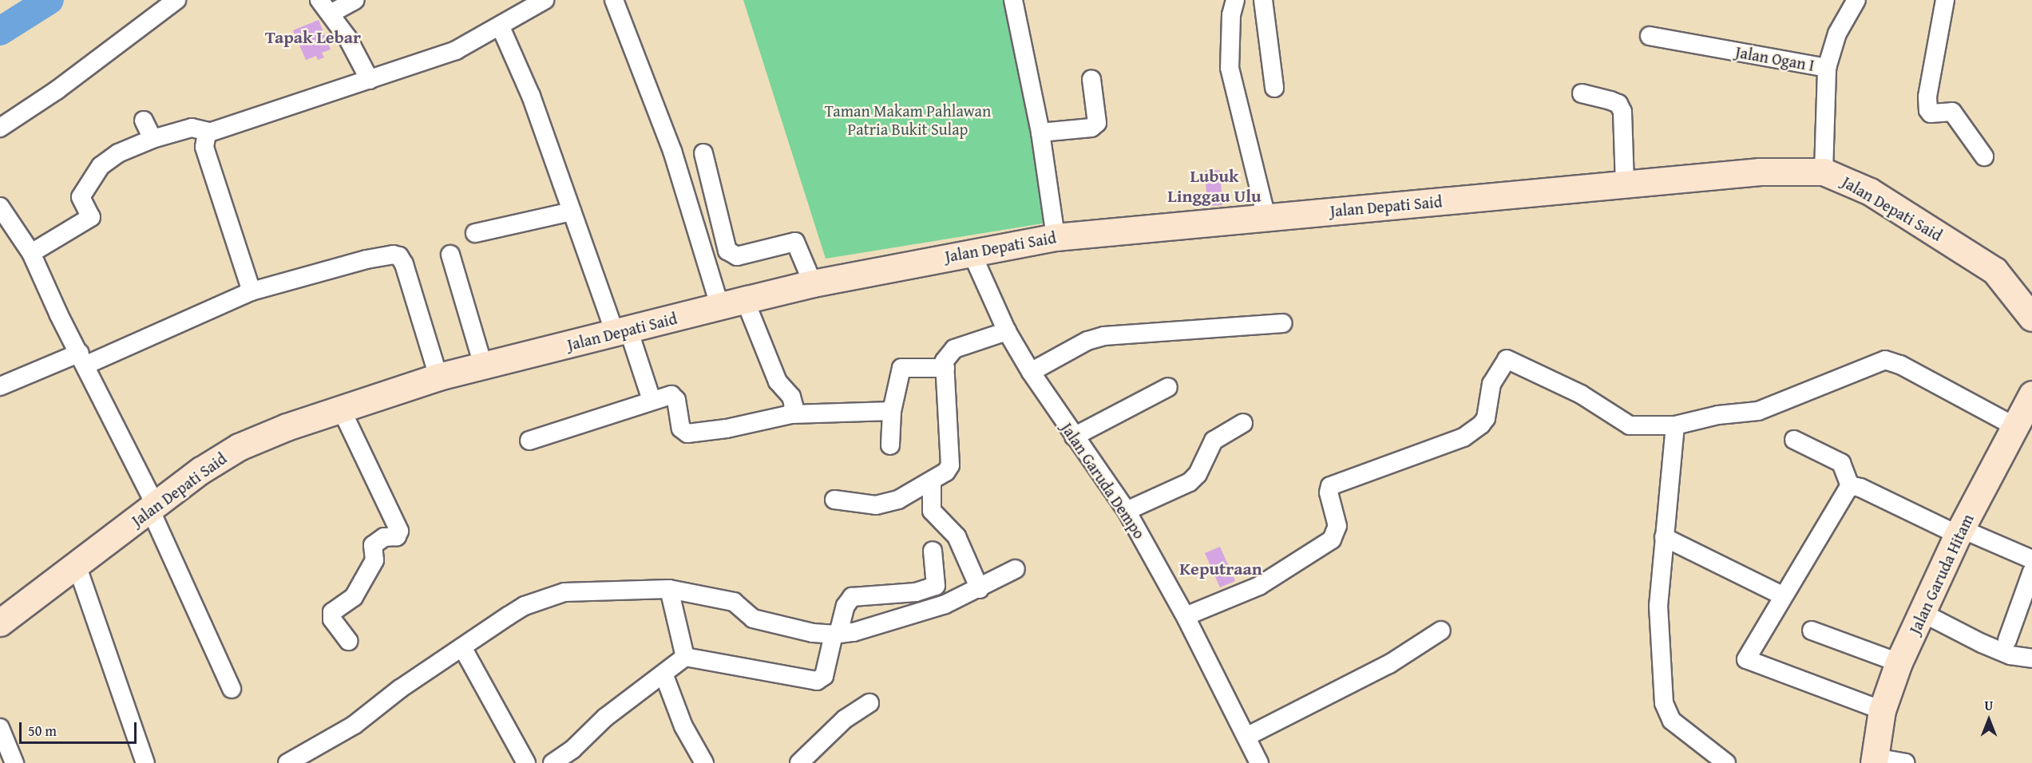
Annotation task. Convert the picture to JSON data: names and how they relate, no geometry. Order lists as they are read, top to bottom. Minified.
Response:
{"streets":{"main road":["Jalan Depati Said","Jalan Garuda Hitam"],"street":["Jalan Ogan I","Jalan Garuda Dempo"]},"crossings":[["Jalan Ogan I","Jalan Depati Said"],["Jalan Depati Said","Jalan Garuda Dempo"]],"districts":["Tapak Lebar","Lubuk Linggau Ulu","Keputraan"],"parks":["Taman Makam Pahlawan Patria Bukit Sulap"],"scale_bar":"50 m","north":"top"}
